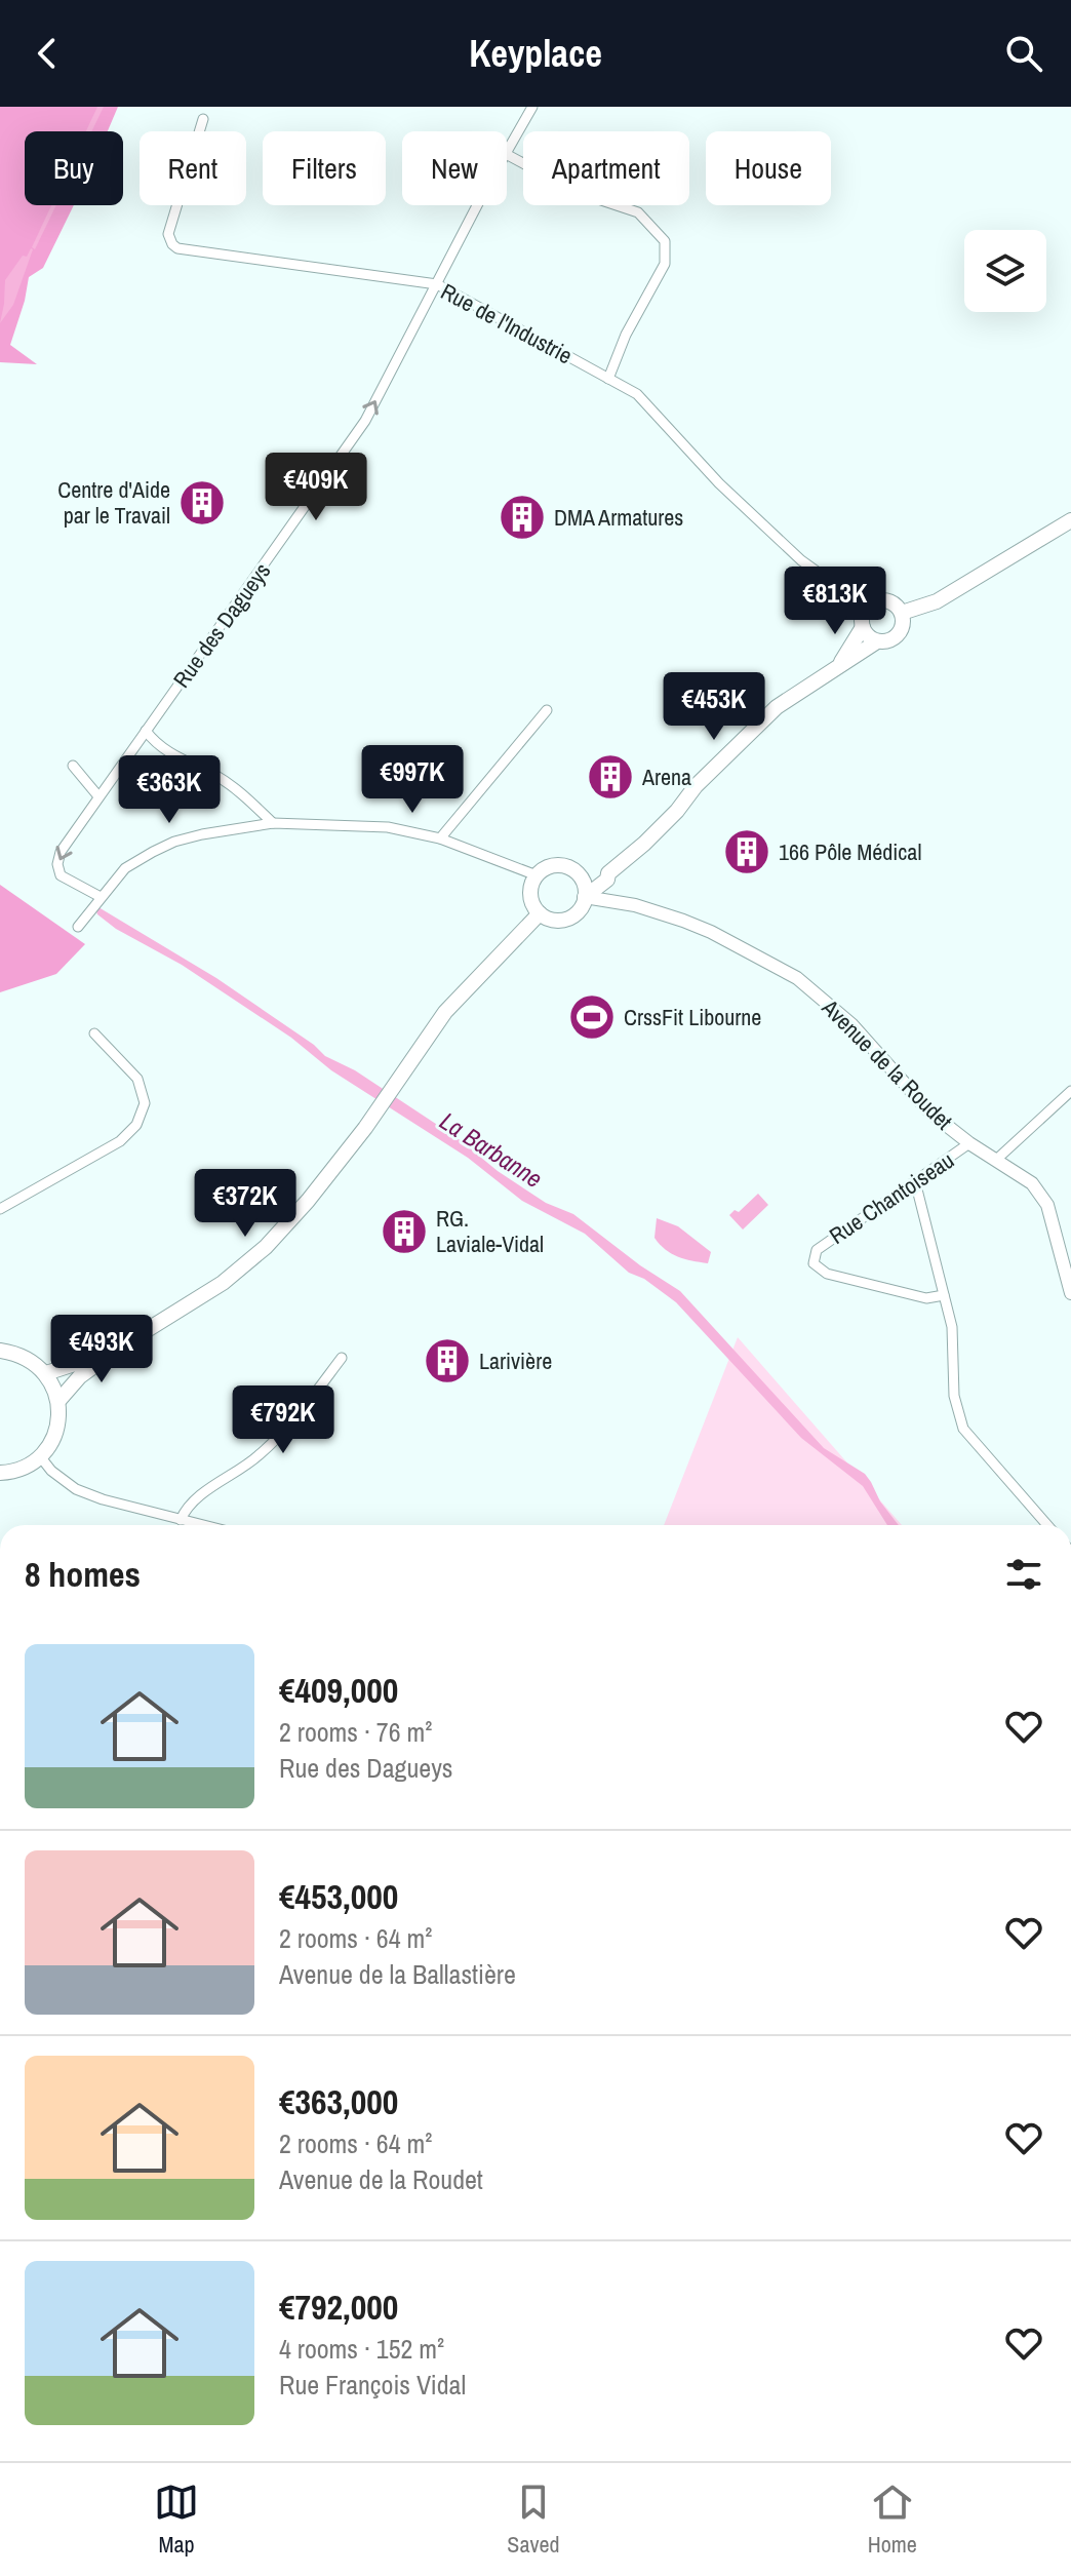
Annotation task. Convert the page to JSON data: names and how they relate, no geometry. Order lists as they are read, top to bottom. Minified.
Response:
{"streets":{"street":["Rue de l'Industrie","Rue des Dagueys","Avenue de la Roudet","Rue Chantoiseau"]},"crossings":[["Rue de l'Industrie","Rue des Dagueys"],["Avenue de la Roudet","Rue Chantoiseau"]],"water":["La Barbanne"],"places":{"building":["Centre d'Aide par le Travail","DMA Armatures","Arena","166 Pôle Médical","RG. Laviale-Vidal","Larivière"],"sports":["CrssFit Libourne"]},"page":{"header":"Keyplace","chip":["Buy","Rent","Filters","New","Apartment","House"],"price":["€409K","€813K","€453K","€997K","€363K","€372K","€493K","€792K"],"heading":"8 homes","list":[{"name":"€409,000","note":"2 rooms · 76 m² · Rue des Dagueys"},{"name":"€453,000","note":"2 rooms · 64 m² · Avenue de la Ballastière"},{"name":"€363,000","note":"2 rooms · 64 m² · Avenue de la Roudet"},{"name":"€792,000","note":"4 rooms · 152 m² · Rue François Vidal"}],"tabs":["Map","Saved","Home"]}}
